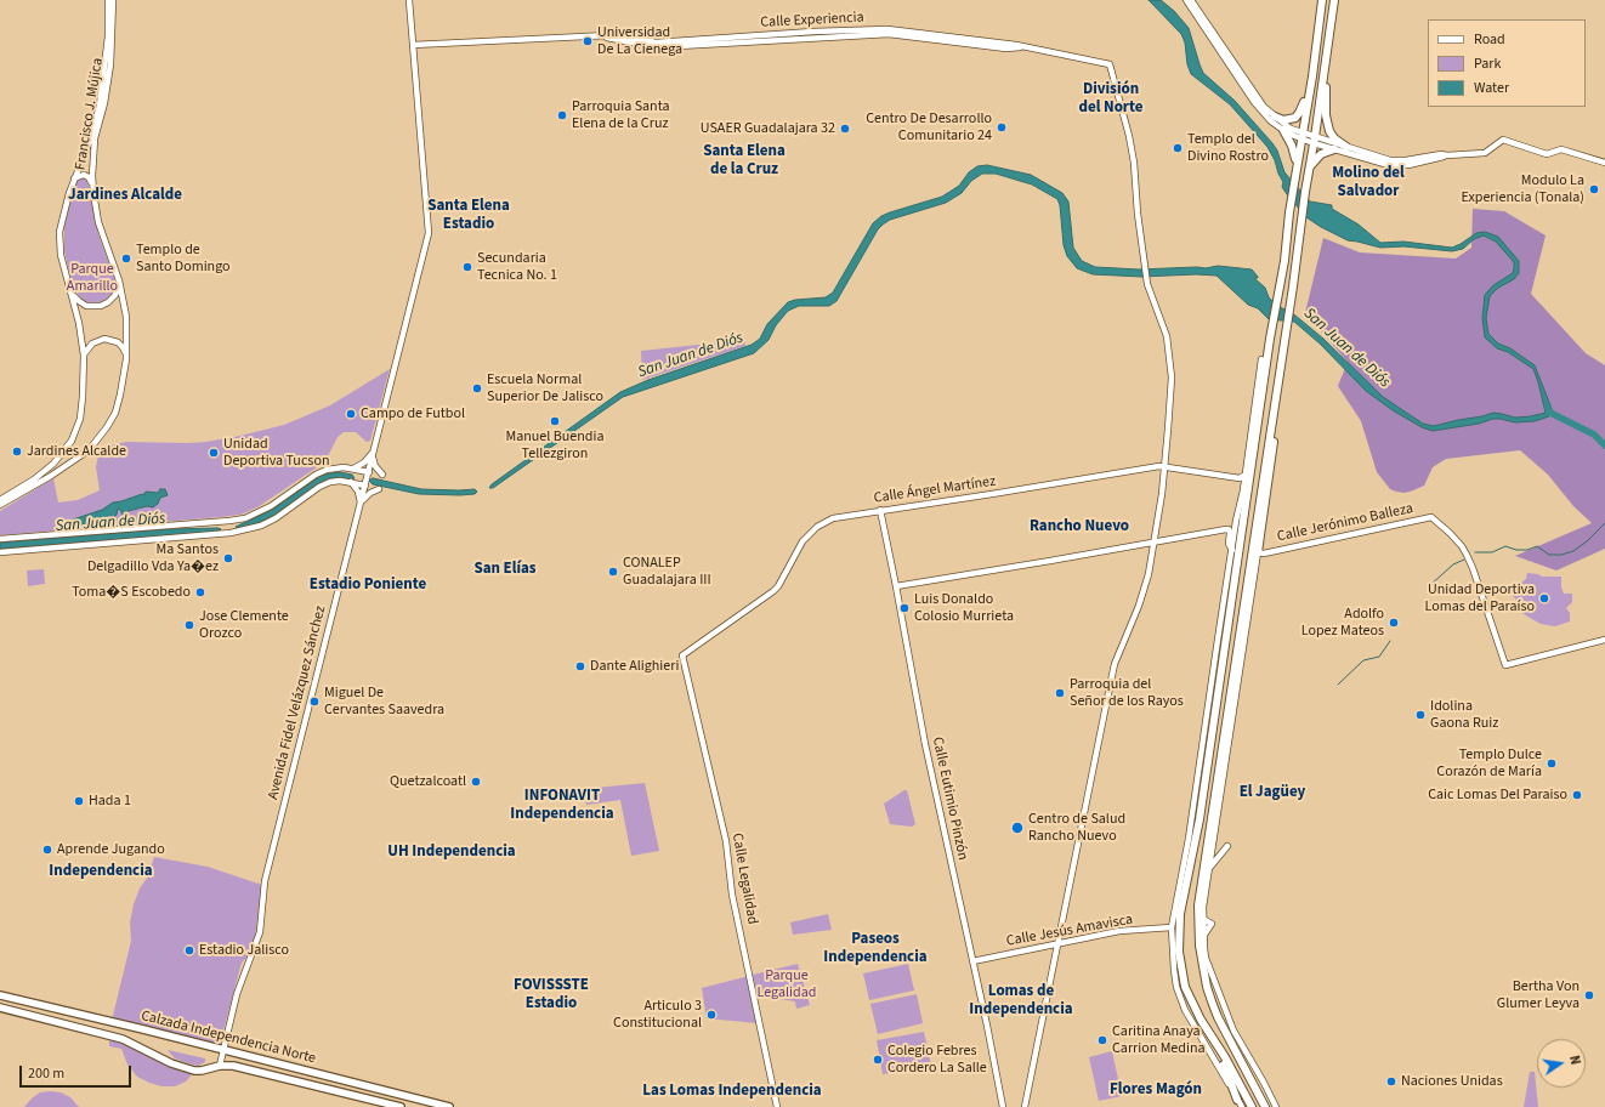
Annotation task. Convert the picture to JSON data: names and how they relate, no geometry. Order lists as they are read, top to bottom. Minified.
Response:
{"streets":{"main road":["Calzada Independencia Norte"],"street":["Calle Experiencia","Francisco J. Mújica","Calle Ángel Martínez","Calle Jerónimo Balleza","Avenida Fidel Velázquez Sánchez","Calle Eutimio Pinzón","Calle Legalidad","Calle Jesús Amavisca"]},"crossings":[["Calle Experiencia","Calle Ángel Martínez"],["Calle Experiencia","Avenida Fidel Velázquez Sánchez"],["Calle Ángel Martínez","Calle Eutimio Pinzón"],["Calle Ángel Martínez","Calle Legalidad"],["Avenida Fidel Velázquez Sánchez","Calzada Independencia Norte"],["Calle Eutimio Pinzón","Calle Jesús Amavisca"]],"districts":["División del Norte","Santa Elena de la Cruz","Molino del Salvador","Jardines Alcalde","Santa Elena Estadio","Rancho Nuevo","San Elías","Estadio Poniente","El Jagüey","INFONAVIT Independencia","UH Independencia","Independencia","Paseos Independencia","FOVISSSTE Estadio","Lomas de Independencia","Flores Magón","Las Lomas Independencia"],"water":["San Juan de Diós"],"parks":["Parque Amarillo","Parque Legalidad"],"places":["Universidad De La Cienega","Parroquia Santa Elena de la Cruz","Centro De Desarrollo Comunitario 24","USAER Guadalajara 32","Templo del Divino Rostro","Modulo La Experiencia (Tonala)","Templo de Santo Domingo","Secundaria Tecnica No. 1","Escuela Normal Superior De Jalisco","Campo de Futbol","Manuel Buendia Tellezgiron","Jardines Alcalde","Unidad Deportiva Tucson","Ma Santos Delgadillo Vda Ya�ez","CONALEP Guadalajara III","Toma�S Escobedo","Unidad Deportiva Lomas del Paraíso","Luis Donaldo Colosio Murrieta","Adolfo Lopez Mateos","Jose Clemente Orozco","Dante Alighieri","Parroquia del Señor de los Rayos","Miguel De Cervantes Saavedra","Idolina Gaona Ruiz","Templo Dulce Corazón de María","Quetzalcoatl","Caic Lomas Del Paraiso","Hada 1","Centro de Salud Rancho Nuevo","Aprende Jugando","Estadio Jalisco","Bertha Von Glumer Leyva","Articulo 3 Constitucional","Caritina Anaya Carrion Medina","Colegio Febres Cordero La Salle","Naciones Unidas"],"legend":["Road","Park","Water"],"scale_bar":"200 m","north":"right"}
